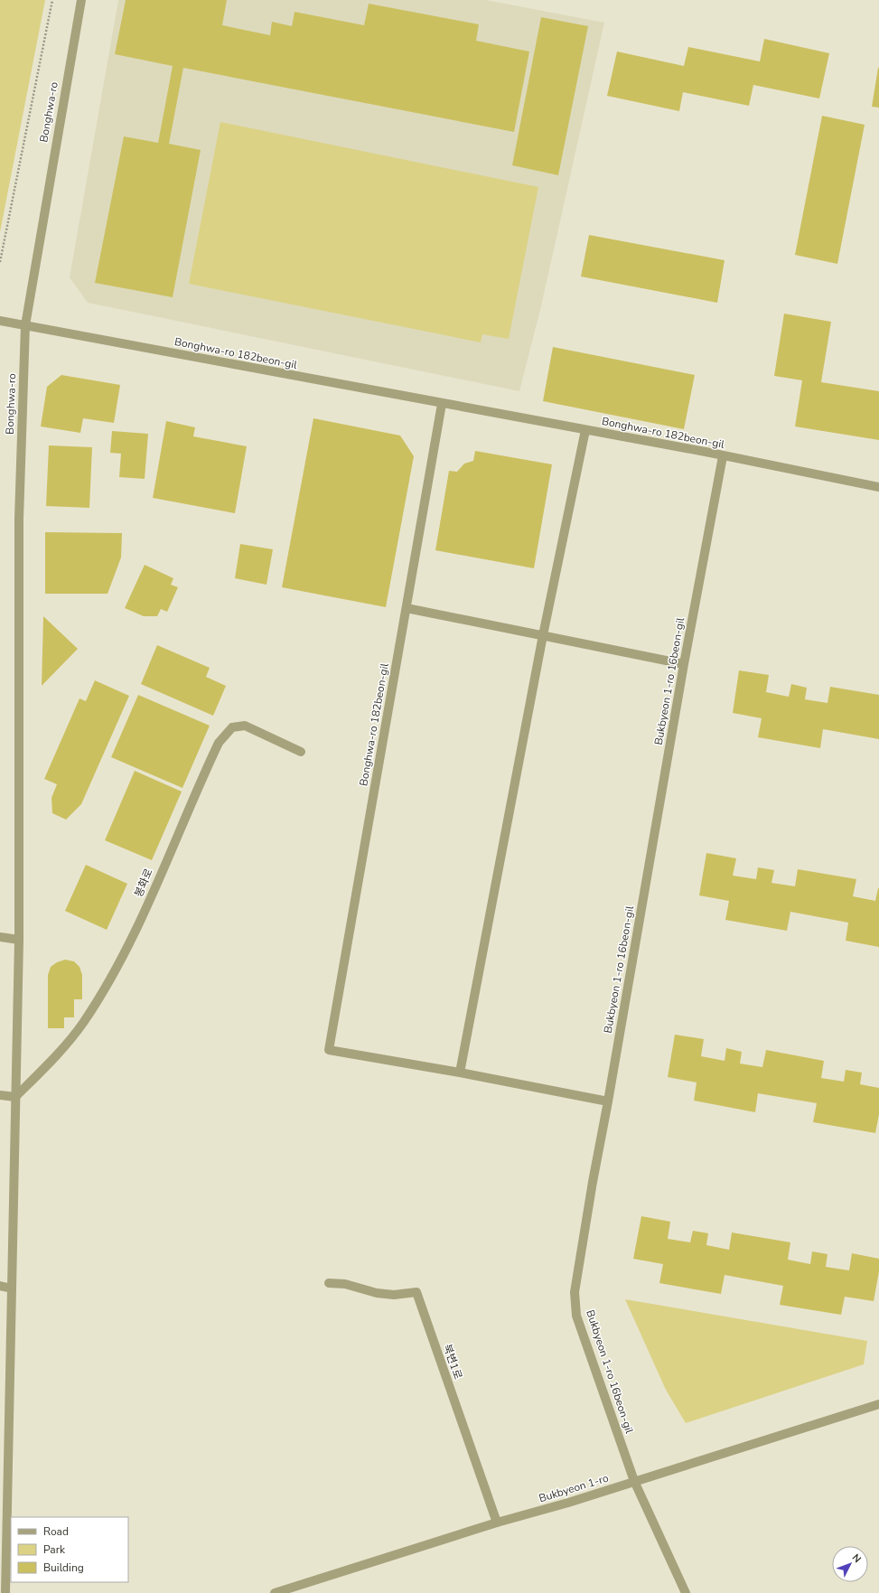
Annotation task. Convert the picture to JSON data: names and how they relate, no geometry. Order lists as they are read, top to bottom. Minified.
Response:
{"streets":{"street":["Bonghwa-ro","Bonghwa-ro 182beon-gil","Bukbyeon 1-ro 16beon-gil","봉화로","북변1로","Bukbyeon 1-ro"]},"crossings":[["Bonghwa-ro","Bonghwa-ro 182beon-gil"],["Bonghwa-ro","봉화로"],["Bonghwa-ro 182beon-gil","Bukbyeon 1-ro 16beon-gil"],["Bukbyeon 1-ro 16beon-gil","Bukbyeon 1-ro"],["북변1로","Bukbyeon 1-ro"]],"legend":["Road","Park","Building"],"north":"top right"}
